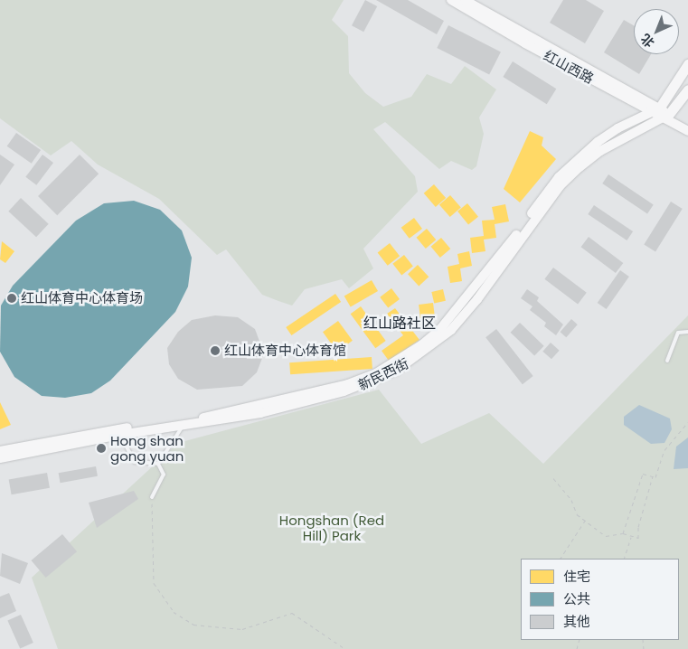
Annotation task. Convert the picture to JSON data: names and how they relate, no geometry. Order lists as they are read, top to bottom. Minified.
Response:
{"streets":{"main road":["红山西路","新民西街"]},"crossings":[["红山西路","新民西街"]],"districts":["红山路社区"],"parks":["Hongshan (Red Hill) Park"],"places":["红山体育中心体育场","红山体育中心体育馆","Hong shan gong yuan"],"legend":["住宅","公共","其他"],"north":"bottom left"}
